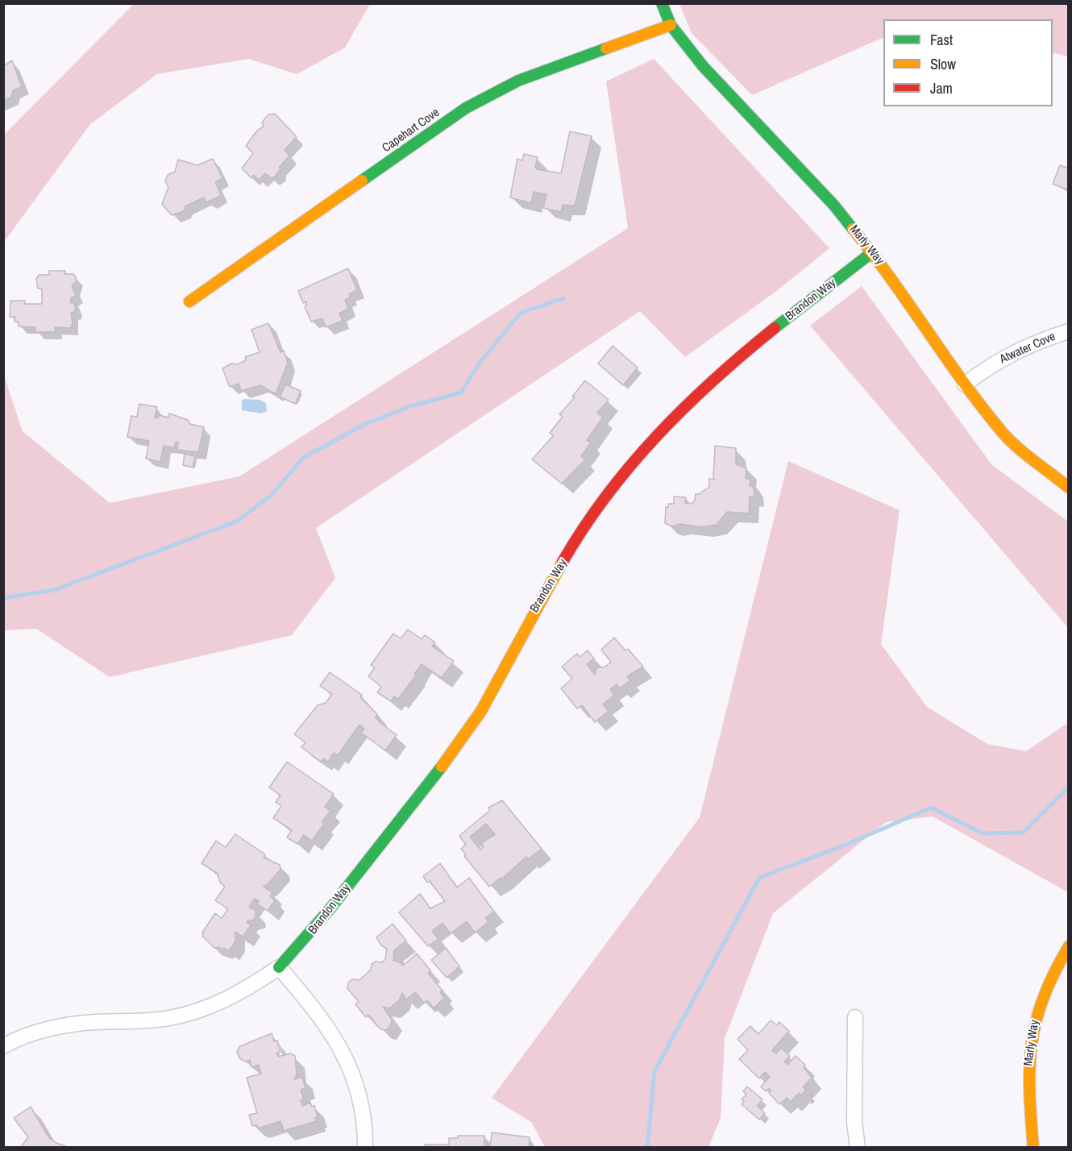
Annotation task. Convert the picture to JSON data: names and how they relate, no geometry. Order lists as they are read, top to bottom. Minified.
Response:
{"streets":{"street":["Capehart Cove","Marly Way","Brandon Way","Atwater Cove"]},"crossings":[["Capehart Cove","Marly Way"],["Marly Way","Brandon Way"],["Marly Way","Atwater Cove"]],"legend":["Fast","Slow","Jam"]}
